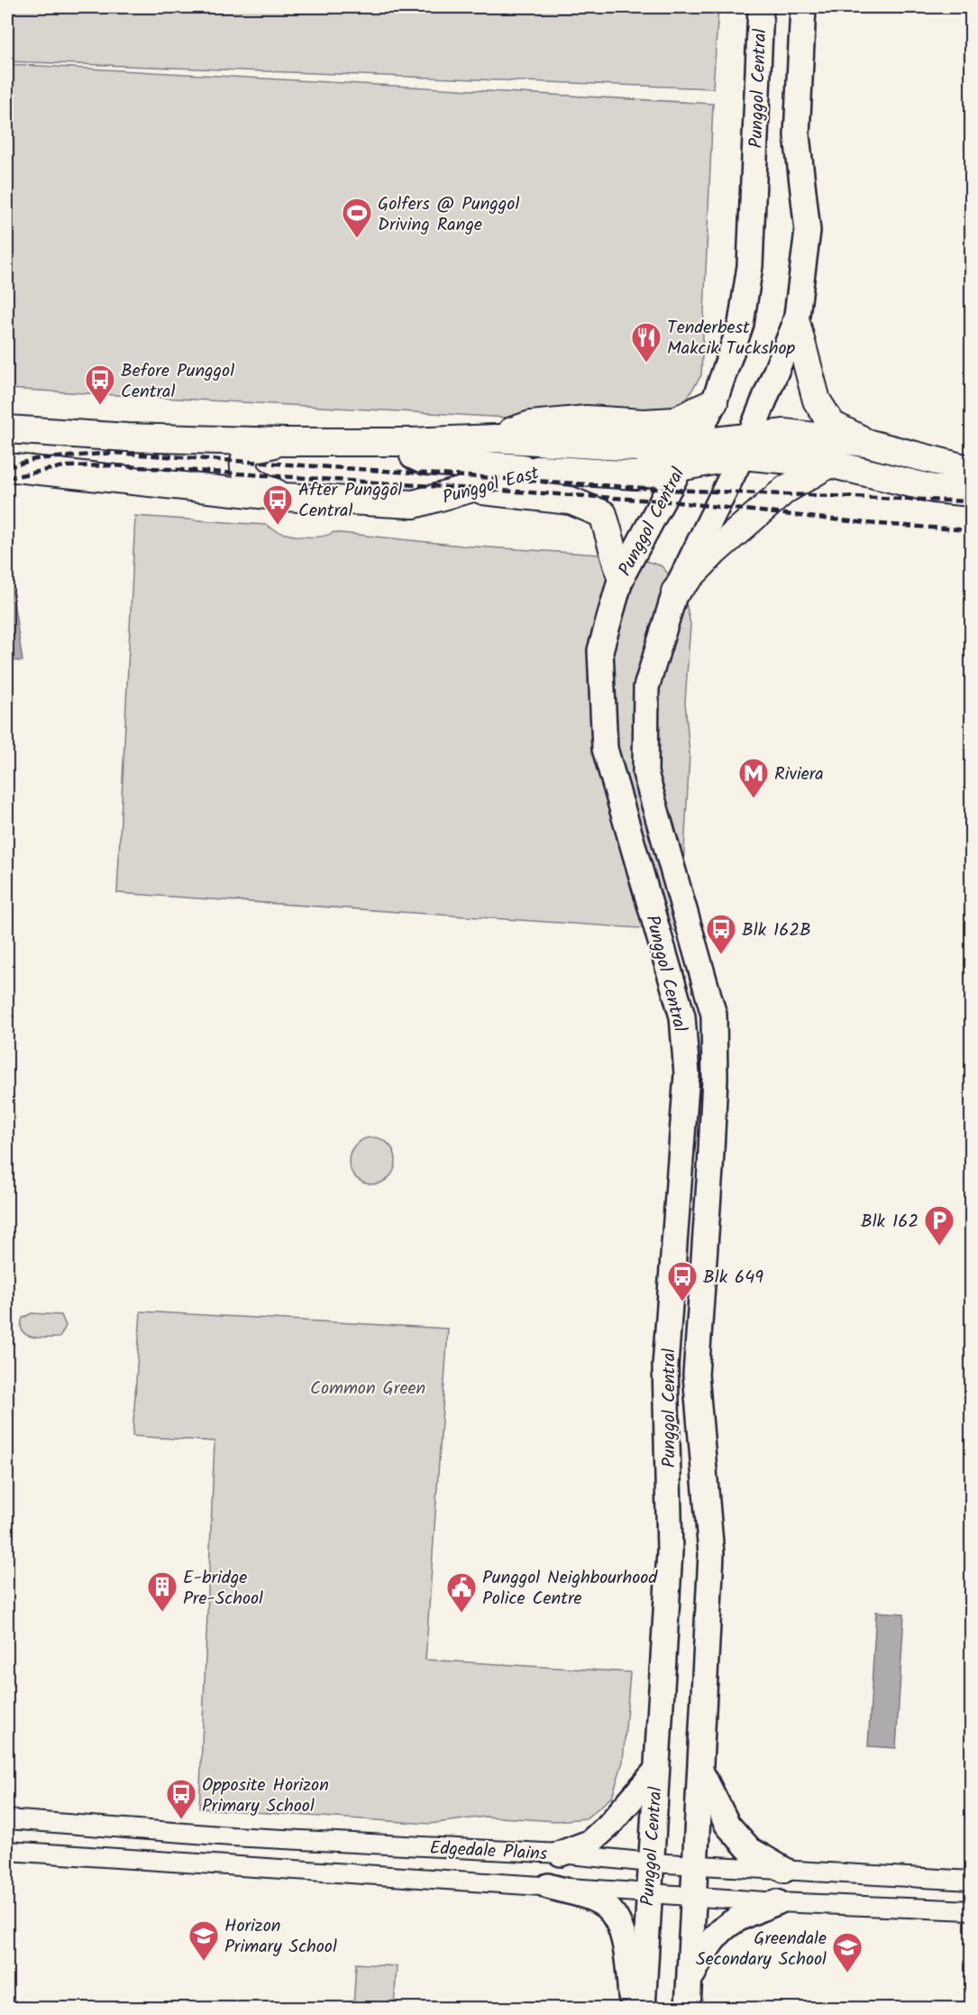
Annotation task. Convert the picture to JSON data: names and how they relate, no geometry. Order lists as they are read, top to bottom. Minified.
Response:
{"streets":{"main road":["Punggol Central","Punggol East"],"street":["Edgedale Plains"]},"crossings":[["Punggol Central","Punggol East"],["Punggol Central","Edgedale Plains"]],"parks":["Common Green"],"places":{"sports":["Golfers @ Punggol Driving Range"],"restaurant":["Tenderbest Makcik Tuckshop"],"bus stop":["Before Punggol Central","After Punggol Central","Blk 162B","Blk 649","Opposite Horizon Primary School"],"metro station":["Riviera"],"parking":["Blk 162"],"building":["E-bridge Pre-School"],"public building":["Punggol Neighbourhood Police Centre"],"school or university":["Horizon Primary School","Greendale Secondary School"]}}
